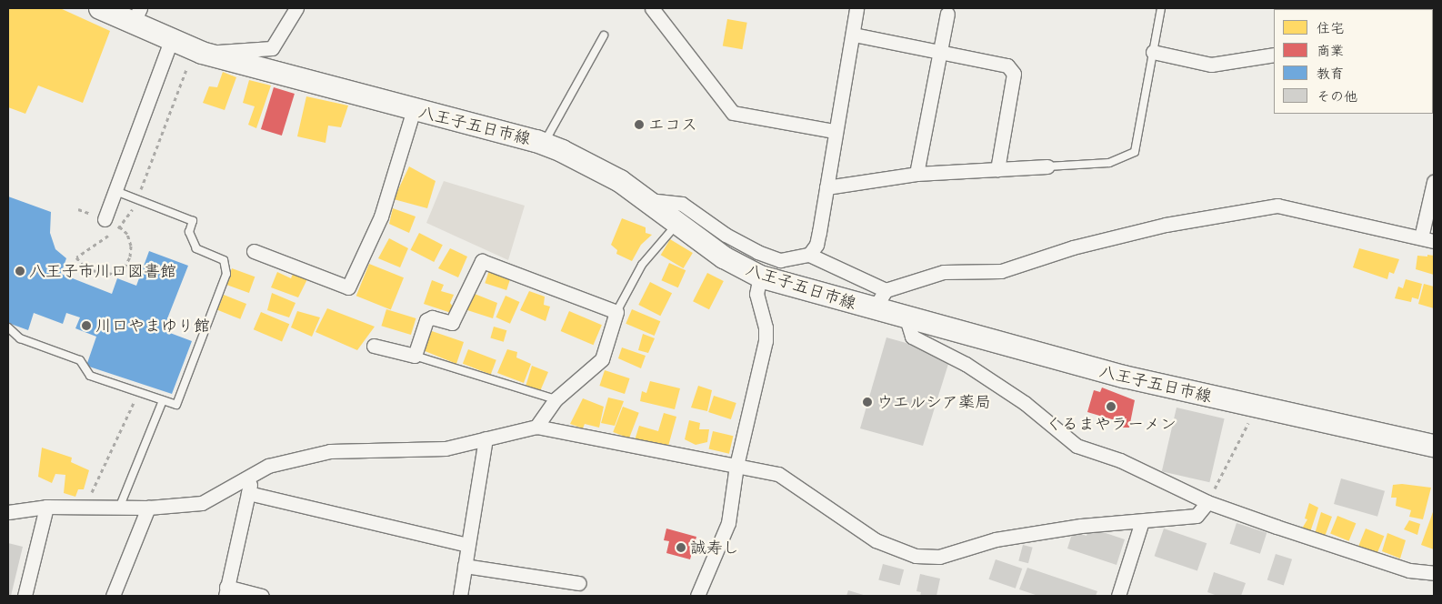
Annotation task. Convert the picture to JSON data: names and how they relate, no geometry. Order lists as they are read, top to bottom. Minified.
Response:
{"streets":{"main road":["八王子五日市線"]},"places":["エコス","八王子市川口図書館","川口やまゆり館","ウエルシア薬局","くるまやラーメン","誠寿し"],"legend":["住宅","商業","教育","その他"]}
